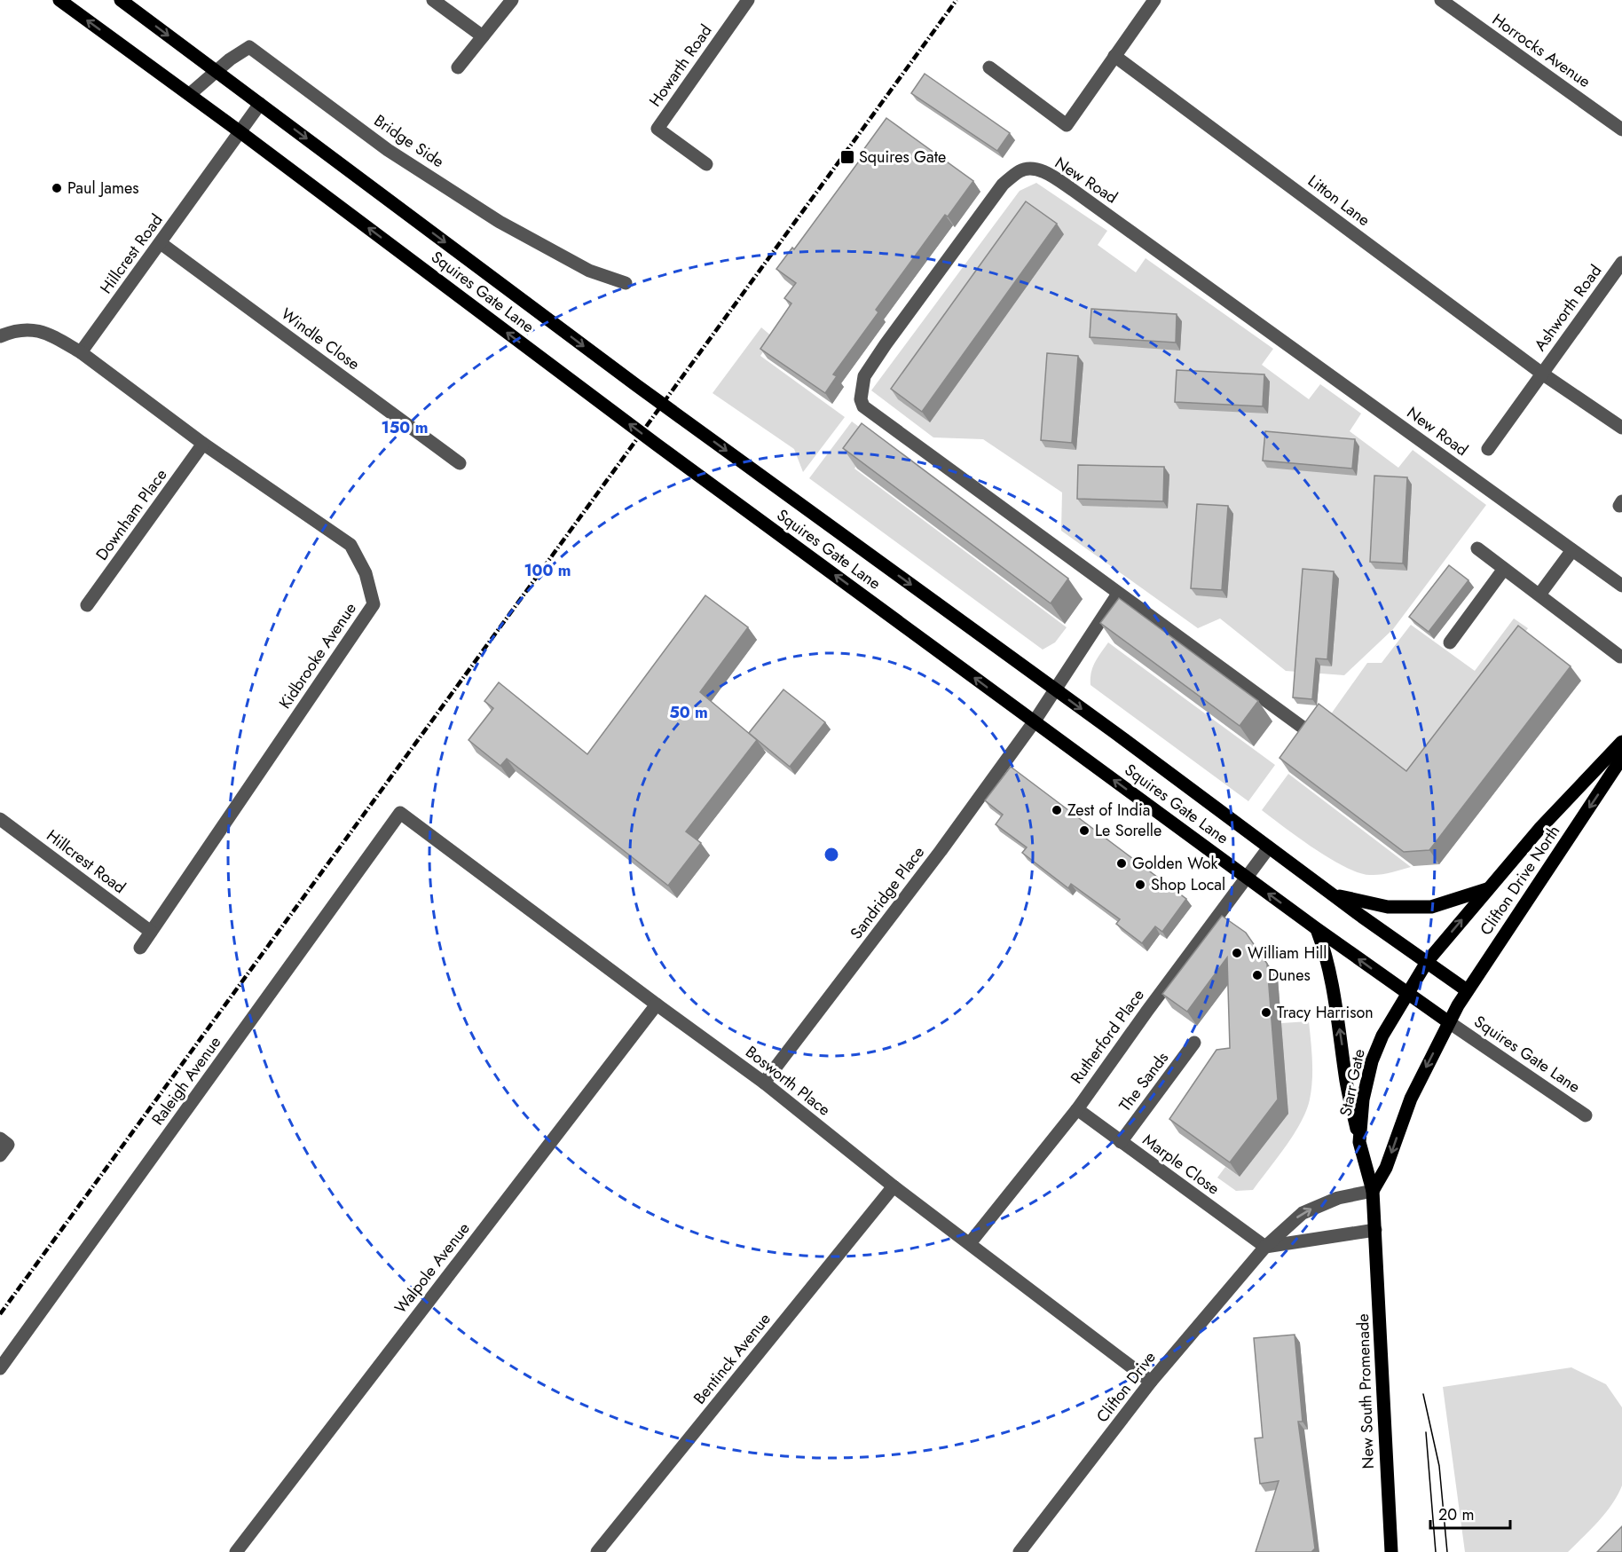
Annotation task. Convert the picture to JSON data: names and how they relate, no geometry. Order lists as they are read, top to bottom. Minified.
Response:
{"streets":{"main road":["Squires Gate Lane","Clifton Drive North","Starr Gate","New South Promenade"],"street":["Horrocks Avenue","Howarth Road","Bridge Side","New Road","Litton Lane","Hillcrest Road","Ashworth Road","Windle Close","Downham Place","Kidbrooke Avenue","Sandridge Place","Rutherford Place","Raleigh Avenue","Bosworth Place","The Sands","Marple Close","Walpole Avenue","Bentinck Avenue","Clifton Drive"]},"crossings":[["Bridge Side","Squires Gate Lane"],["Litton Lane","Ashworth Road"],["Hillcrest Road","Squires Gate Lane"],["Hillcrest Road","Windle Close"],["Hillcrest Road","Kidbrooke Avenue"],["Squires Gate Lane","Clifton Drive North"],["Squires Gate Lane","Sandridge Place"],["Squires Gate Lane","Rutherford Place"],["Squires Gate Lane","Starr Gate"],["Downham Place","Kidbrooke Avenue"],["Clifton Drive North","Starr Gate"],["Sandridge Place","Bosworth Place"],["Rutherford Place","Bosworth Place"],["Rutherford Place","Marple Close"],["Raleigh Avenue","Bosworth Place"],["Bosworth Place","Walpole Avenue"],["Bosworth Place","Bentinck Avenue"],["Bosworth Place","Clifton Drive"],["The Sands","Marple Close"],["Starr Gate","Clifton Drive"],["Starr Gate","New South Promenade"],["Marple Close","Clifton Drive"]],"places":{"transit":["Squires Gate"],"other":["Paul James","Zest of India","Le Sorelle","Golden Wok","Shop Local","William Hill","Dunes","Tracy Harrison"]},"scale_bar":"20 m","rings":["150 m","100 m","50 m"]}
